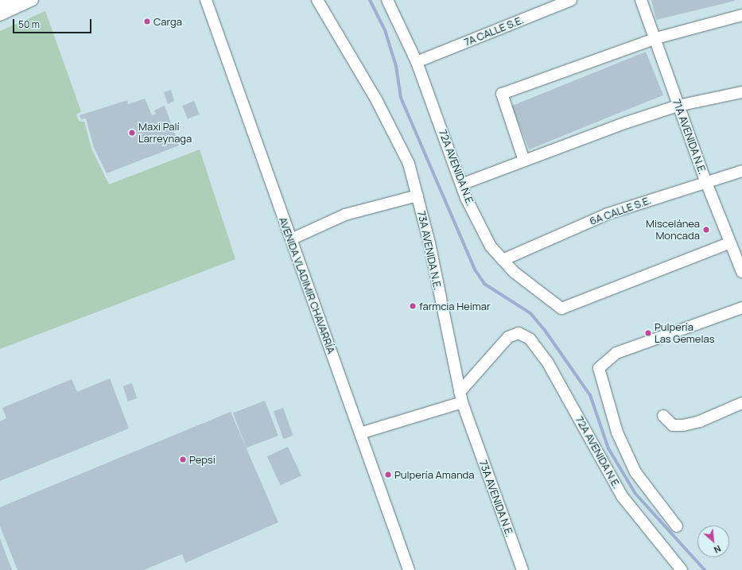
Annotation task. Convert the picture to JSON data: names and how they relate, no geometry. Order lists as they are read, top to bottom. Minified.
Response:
{"streets":{"street":["7A CALLE S.E.","71A AVENIDA N.E.","72A AVENIDA N.E.","6A CALLE S.E.","73A AVENIDA N.E.","AVENIDA VLADIMIR CHAVARRÍA"]},"crossings":[["7A CALLE S.E.","72A AVENIDA N.E."],["71A AVENIDA N.E.","72A AVENIDA N.E."],["71A AVENIDA N.E.","6A CALLE S.E."],["72A AVENIDA N.E.","6A CALLE S.E."],["72A AVENIDA N.E.","73A AVENIDA N.E."]],"places":["Carga","Maxi Palí Larreynaga","Miscelánea Moncada","farmcia Heimar","Pulpería Las Gemelas","Pepsi","Pulpería Amanda"],"scale_bar":"50 m","north":"bottom right"}
